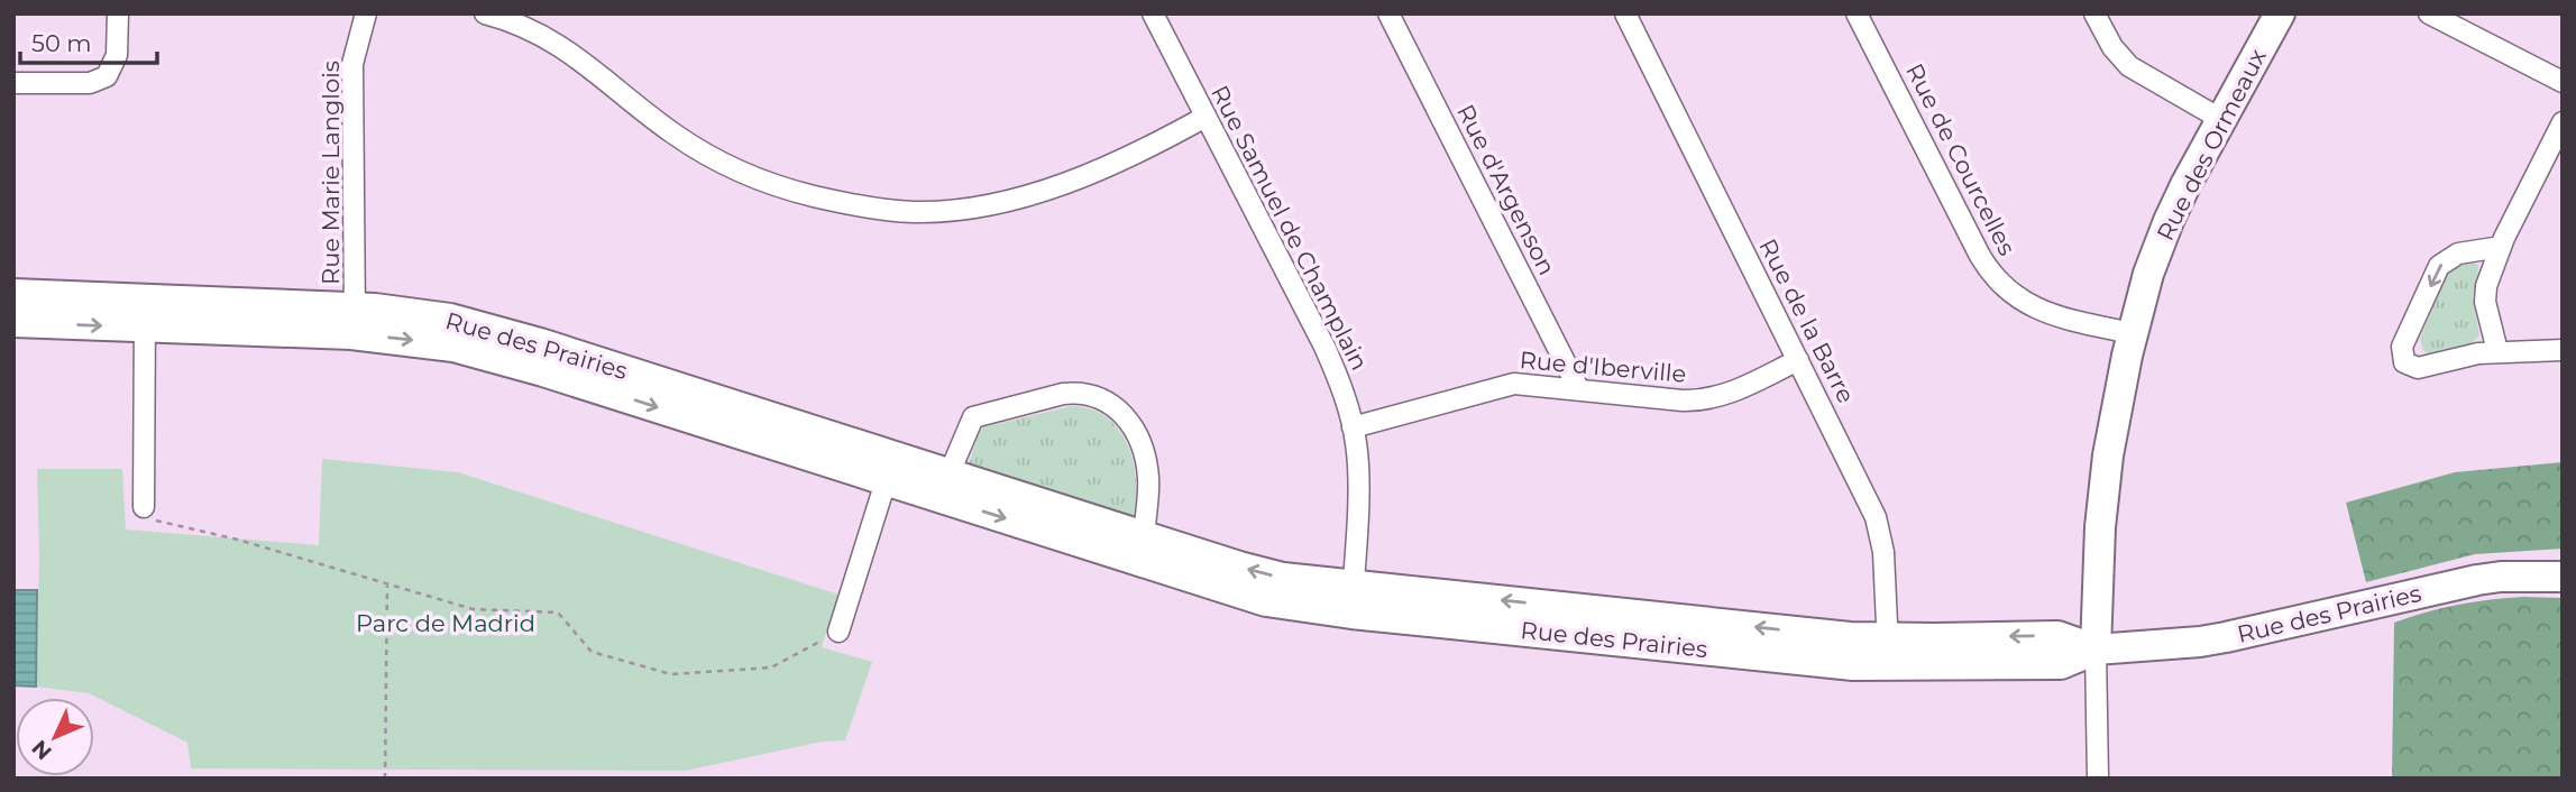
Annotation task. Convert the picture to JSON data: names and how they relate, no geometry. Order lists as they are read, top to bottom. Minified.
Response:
{"streets":{"street":["Rue des Ormeaux","Rue de Courcelles","Rue Marie Langlois","Rue d'Argenson","Rue Samuel de Champlain","Rue de la Barre","Rue des Prairies","Rue d'Iberville"]},"crossings":[["Rue des Ormeaux","Rue de Courcelles"],["Rue des Ormeaux","Rue des Prairies"],["Rue Marie Langlois","Rue des Prairies"],["Rue d'Argenson","Rue d'Iberville"],["Rue Samuel de Champlain","Rue des Prairies"],["Rue Samuel de Champlain","Rue d'Iberville"],["Rue de la Barre","Rue des Prairies"],["Rue de la Barre","Rue d'Iberville"]],"parks":["Parc de Madrid"],"scale_bar":"50 m","north":"bottom left"}
